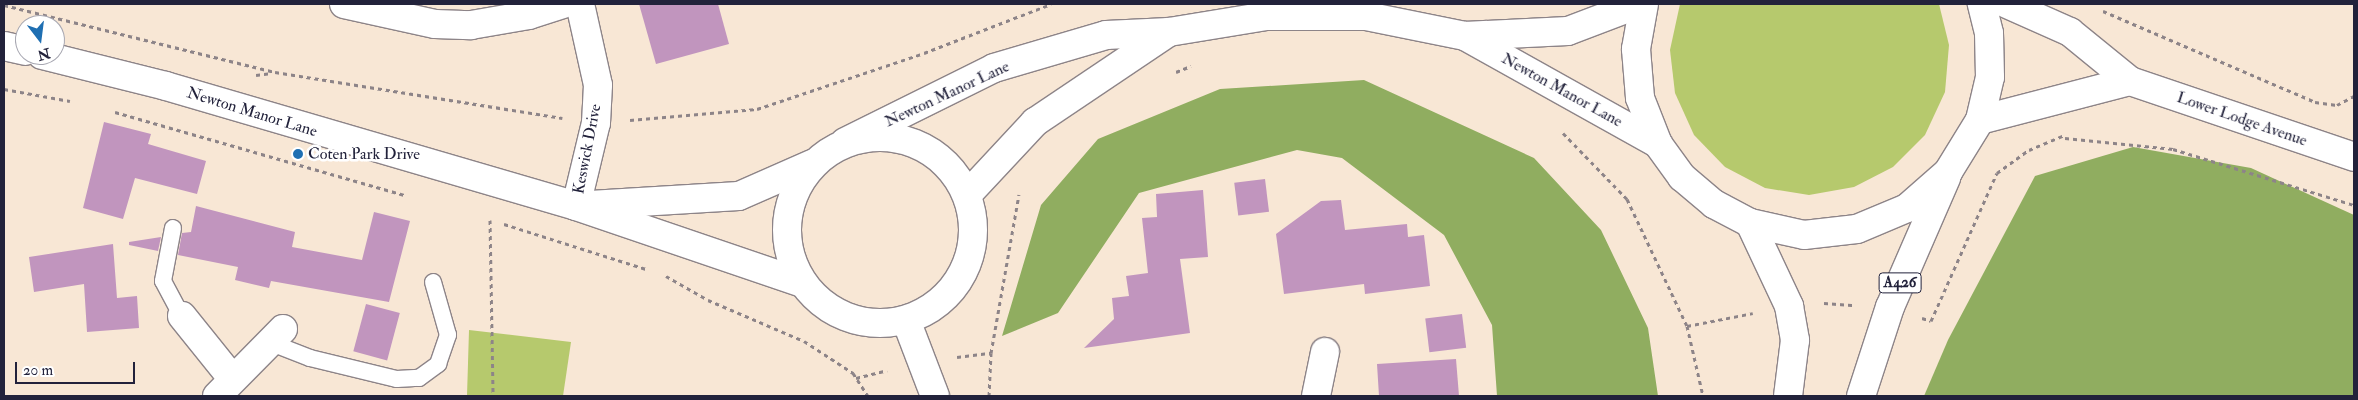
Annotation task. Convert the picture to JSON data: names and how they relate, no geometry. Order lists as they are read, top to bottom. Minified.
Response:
{"streets":{"main road":["Newton Manor Lane","Lower Lodge Avenue","Keswick Drive","A426"]},"crossings":[["Newton Manor Lane","Keswick Drive"]],"places":["Coten Park Drive"],"scale_bar":"20 m","north":"bottom"}
